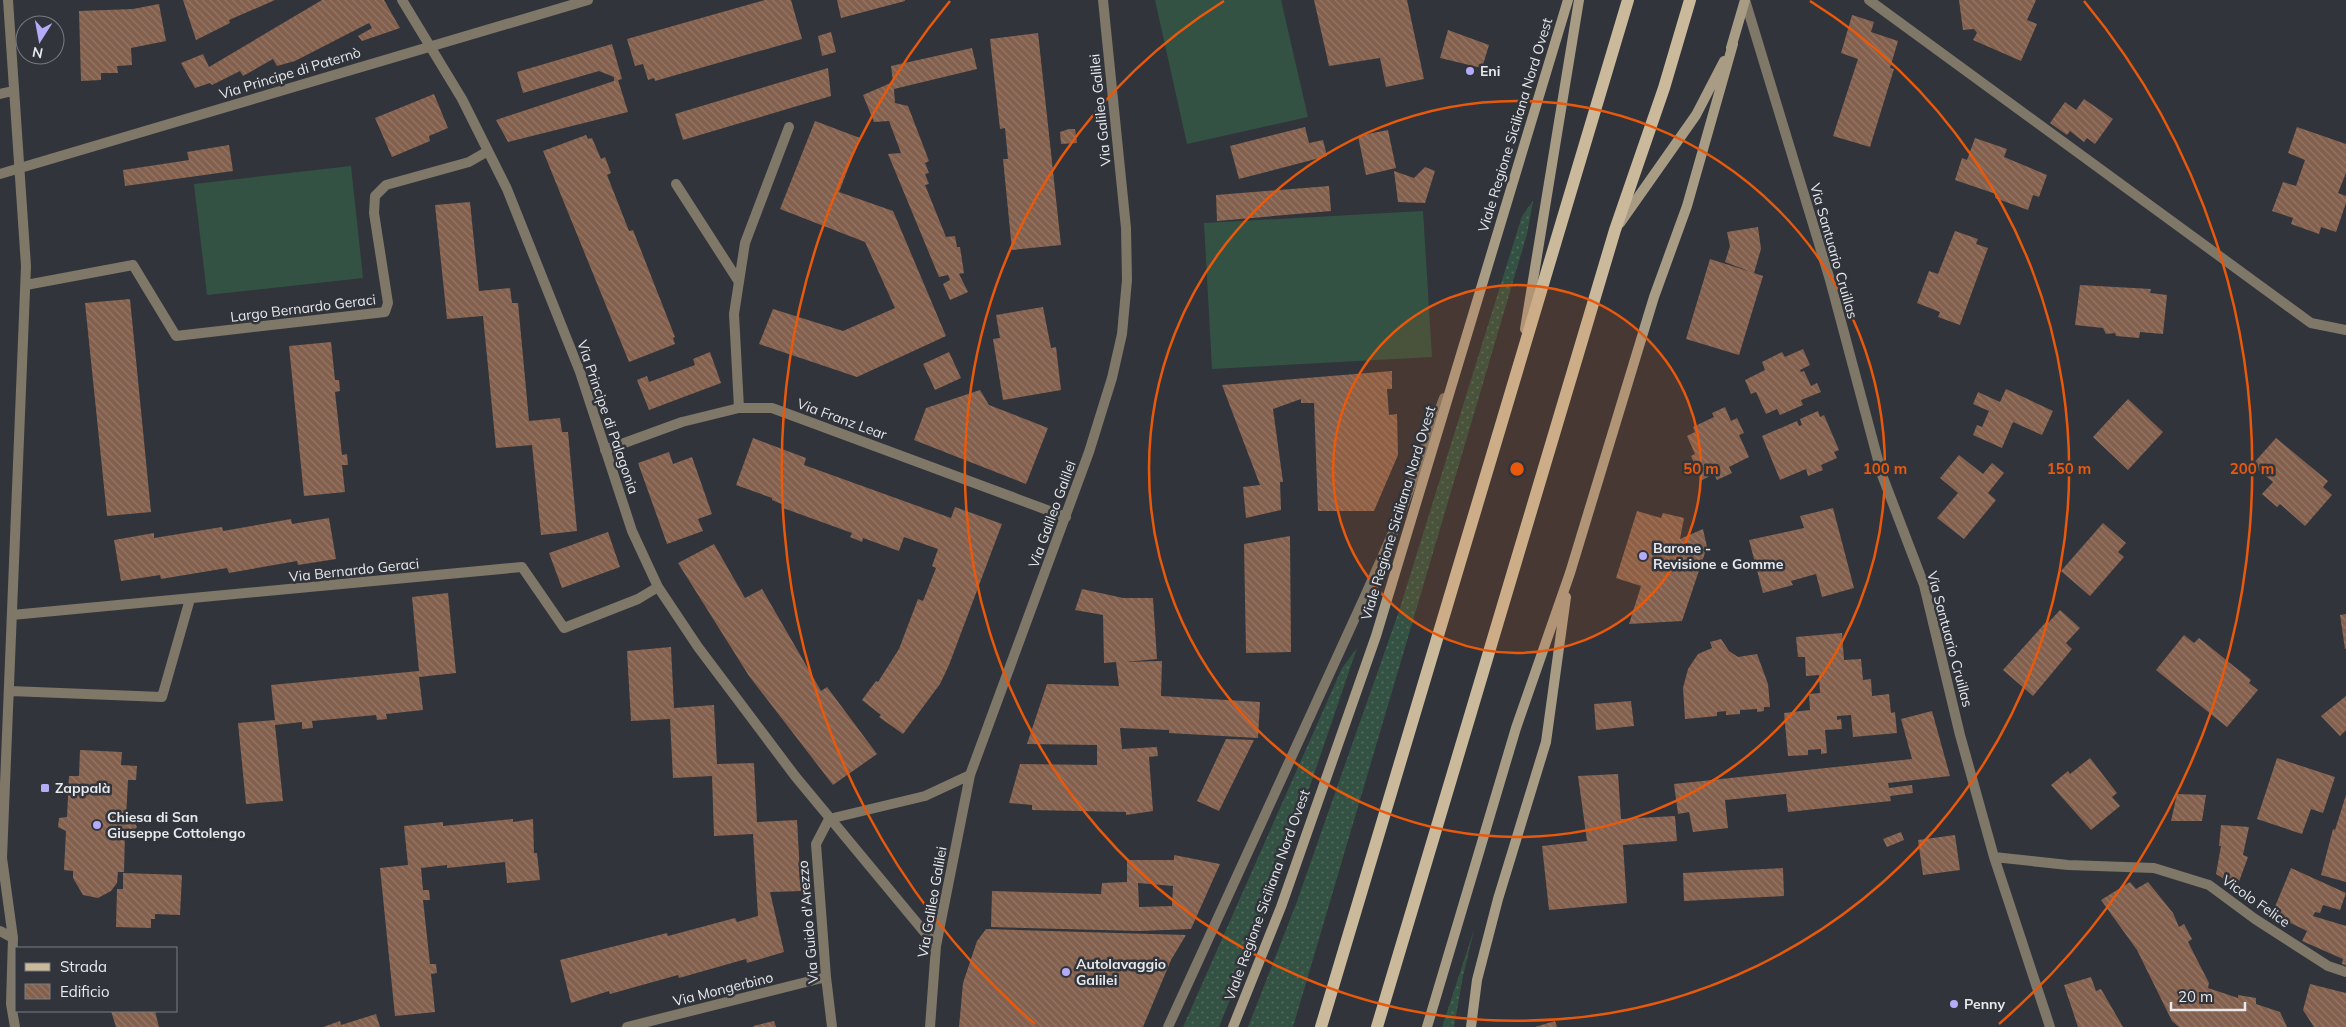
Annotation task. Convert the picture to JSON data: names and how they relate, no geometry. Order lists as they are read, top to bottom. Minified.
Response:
{"streets":{"street":["Via Principe di Paternò","Via Galileo Galilei","Viale Regione Siciliana Nord Ovest","Via Santuario Cruillas","Largo Bernardo Geraci","Via Principe di Palagonia","Via Franz Lear","Via Bernardo Geraci","Vicolo Felice","Via Guido d'Arezzo","Via Mongerbino"]},"crossings":[["Via Principe di Paternò","Via Principe di Palagonia"],["Via Galileo Galilei","Via Principe di Palagonia"],["Via Galileo Galilei","Via Franz Lear"],["Via Santuario Cruillas","Vicolo Felice"],["Largo Bernardo Geraci","Via Principe di Palagonia"],["Via Principe di Palagonia","Via Franz Lear"],["Via Principe di Palagonia","Via Bernardo Geraci"],["Via Principe di Palagonia","Via Guido d'Arezzo"],["Via Guido d'Arezzo","Via Mongerbino"]],"places":{"other":["Eni","Barone - Revisione e Gomme","Chiesa di San Giuseppe Cottolengo","Autolavaggio Galilei","Penny"],"transit":["Zappalà"]},"legend":["Strada","Edificio"],"scale_bar":"20 m","north":"bottom","rings":["50 m","100 m","150 m","200 m"]}
